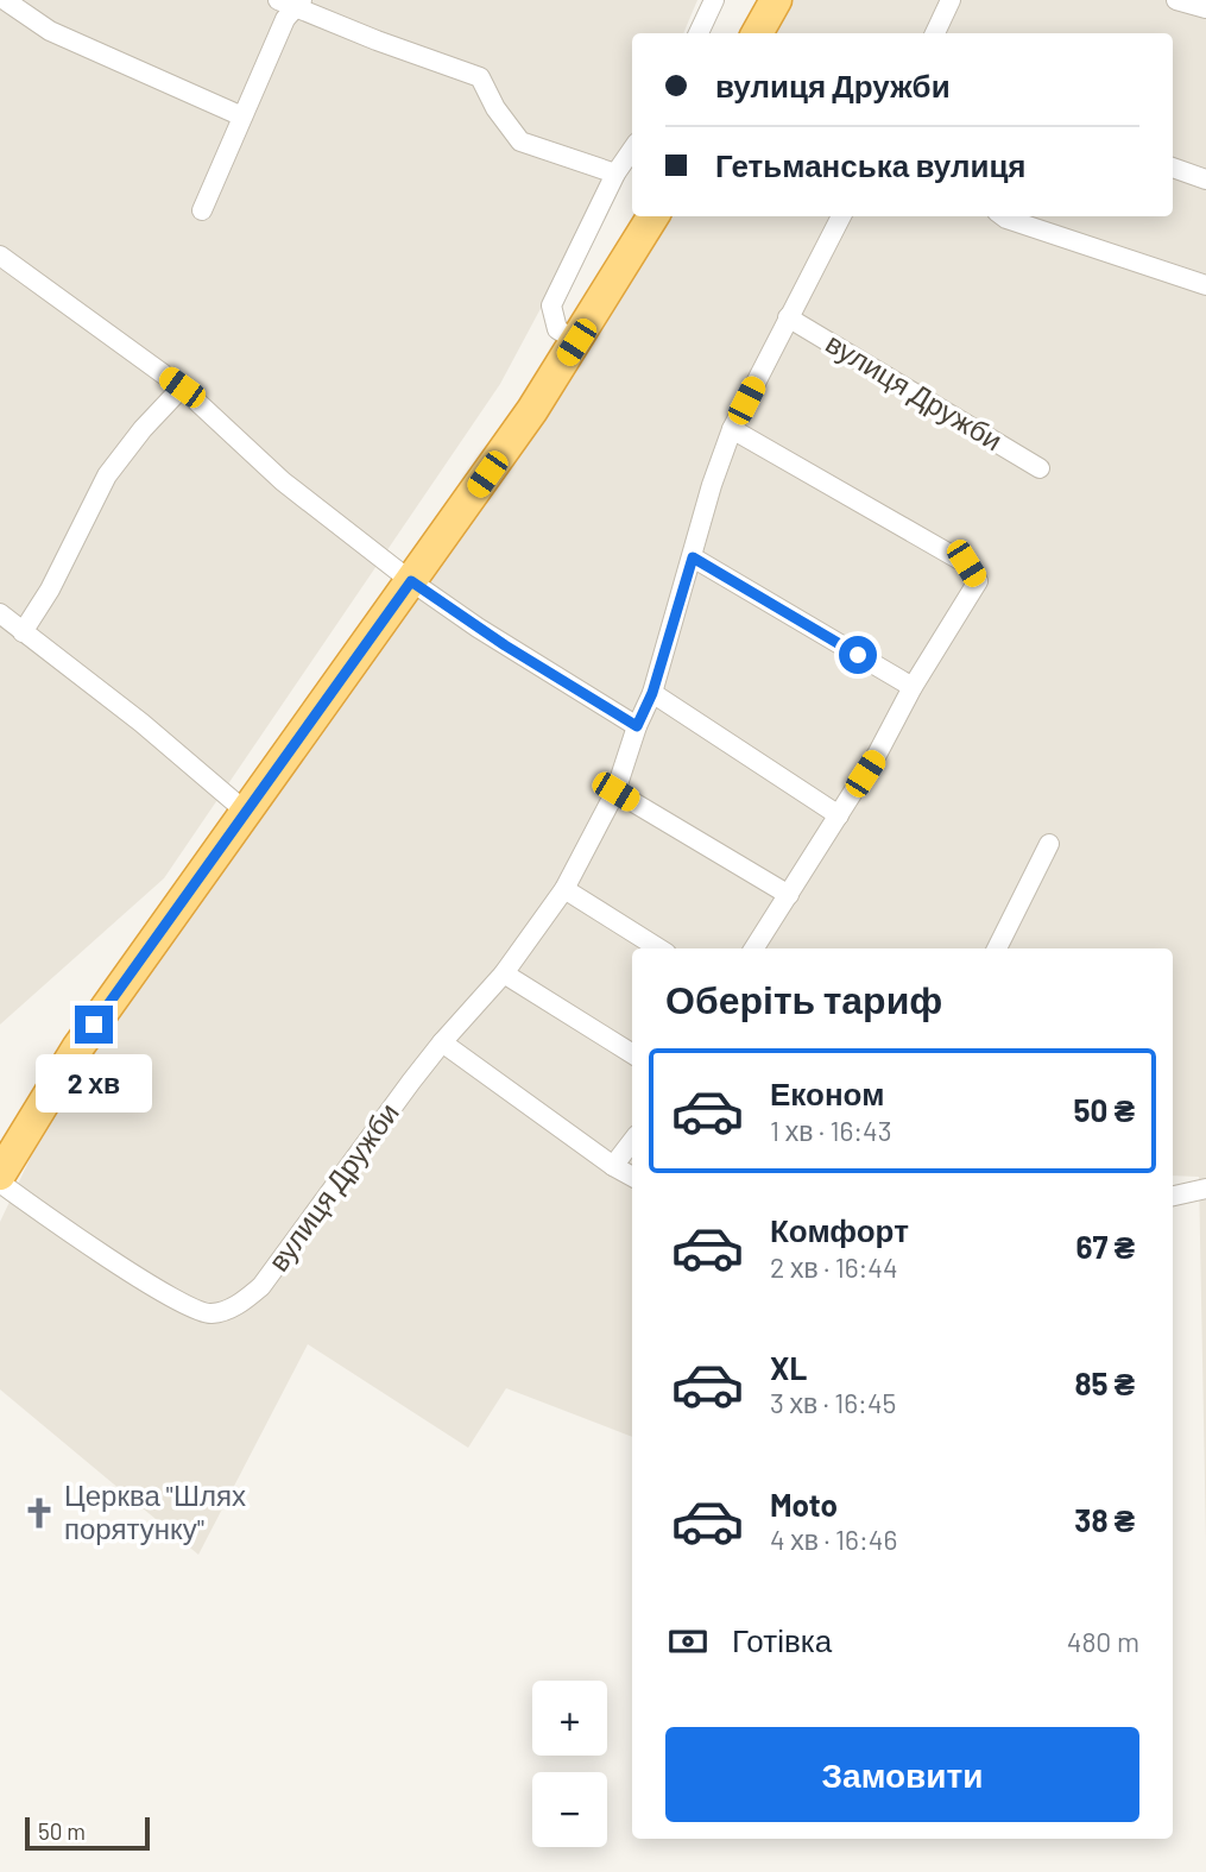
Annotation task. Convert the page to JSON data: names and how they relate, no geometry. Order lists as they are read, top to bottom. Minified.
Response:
{"streets":{"street":["вулиця Дружби"]},"places":{"church":["Церква \"Шлях порятунку\""]},"scale_bar":"50 m","page":{"banner":["вулиця Дружби","Гетьманська вулиця"],"heading":"Оберіть тариф","list":[{"name":"Економ","note":"1 хв · 16:43","value":"50 ₴"},{"name":"Комфорт","note":"2 хв · 16:44","value":"67 ₴"},{"name":"XL","note":"3 хв · 16:45","value":"85 ₴"},{"name":"Moto","note":"4 хв · 16:46","value":"38 ₴"}],"bubble":"2 хв","pay":["Готівка","480 m"],"map_buttons":["+","−"],"buttons":"Замовити","scale":"50 m"}}
